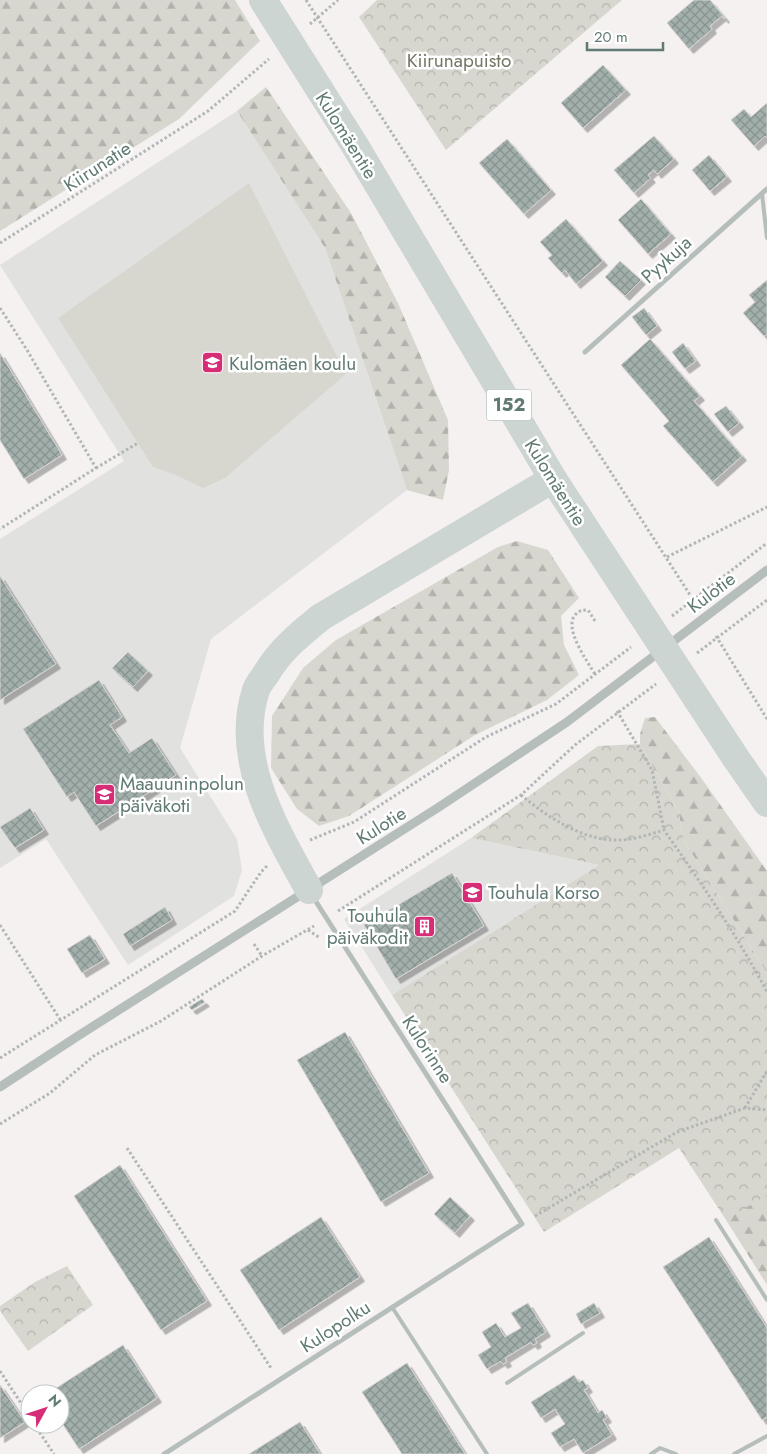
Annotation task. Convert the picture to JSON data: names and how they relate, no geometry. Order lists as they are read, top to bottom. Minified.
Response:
{"streets":{"main road":["Kulomäentie","152"],"street":["Pyykuja","Kulotie","Kulorinne","Kulopolku"],"path":["Kiirunatie"]},"crossings":[["Kulotie","Kulorinne"],["Kulorinne","Kulopolku"]],"parks":["Kiirunapuisto"],"places":{"school or university":["Kulomäen koulu","Maauuninpolun päiväkoti","Touhula Korso"],"building":["Touhula päiväkodit"]},"scale_bar":"20 m","north":"top right"}
